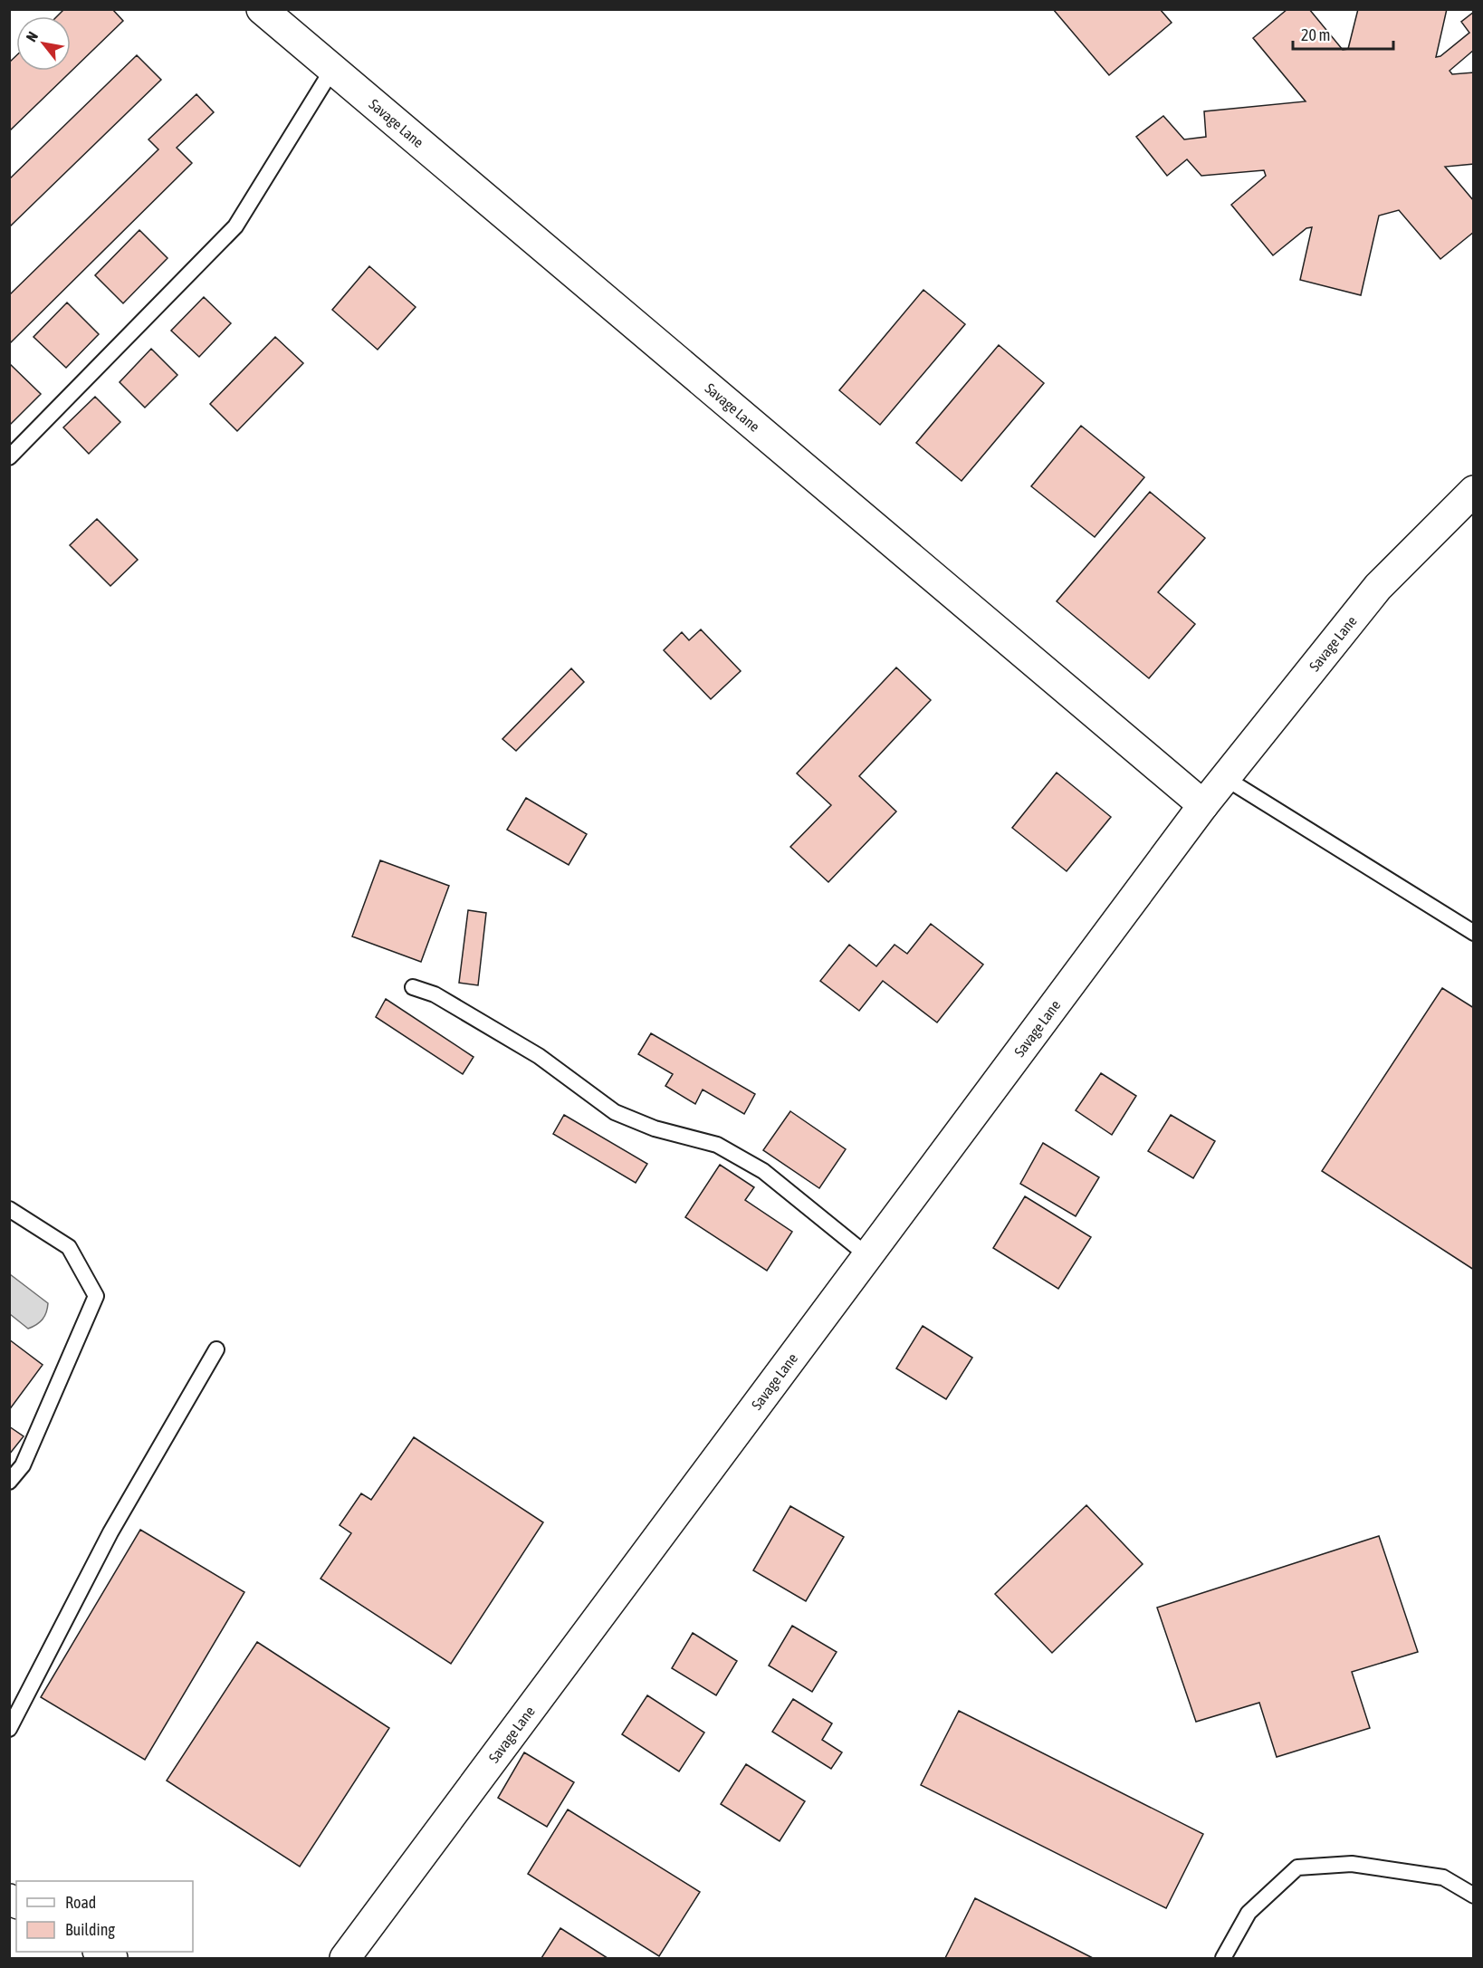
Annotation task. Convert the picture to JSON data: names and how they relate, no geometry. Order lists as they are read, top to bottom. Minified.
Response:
{"streets":{"street":["Savage Lane"]},"legend":["Road","Building"],"scale_bar":"20 m","north":"top left"}
